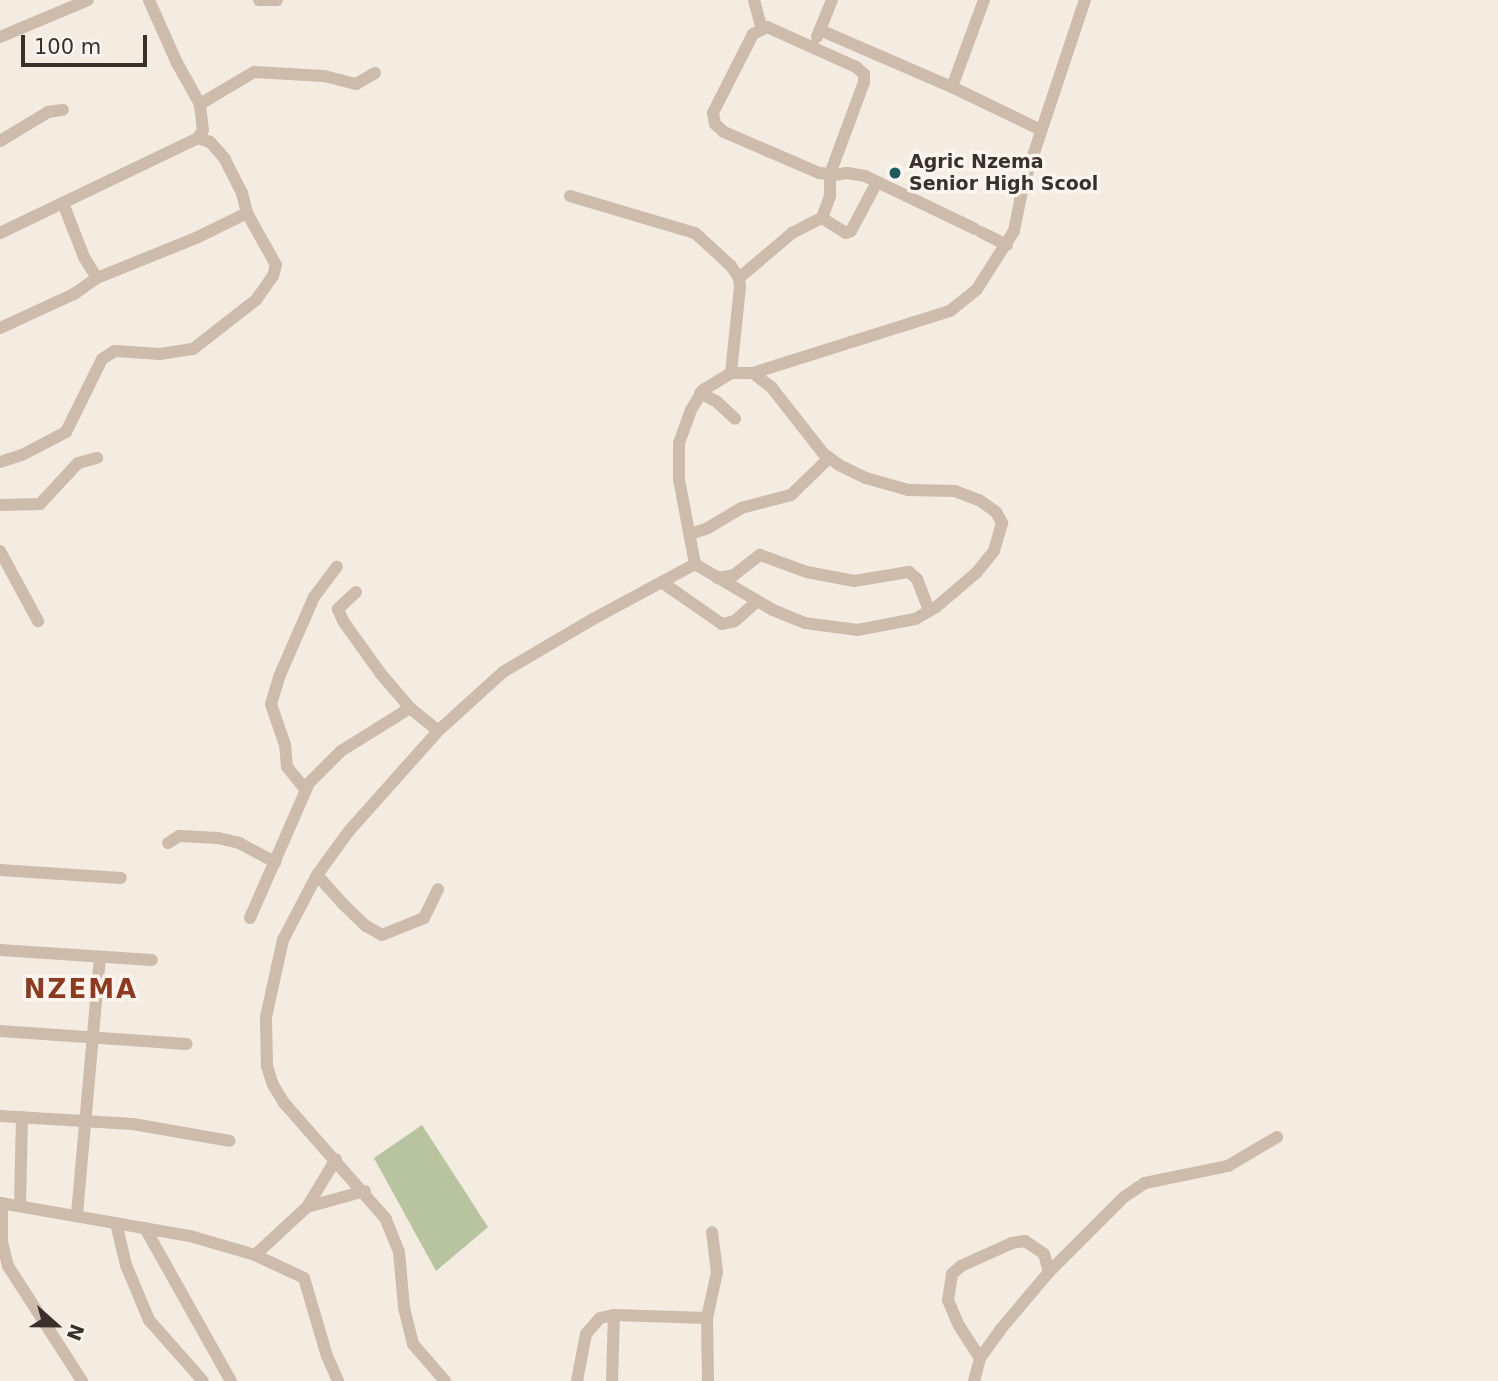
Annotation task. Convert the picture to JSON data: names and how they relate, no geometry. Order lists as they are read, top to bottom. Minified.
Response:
{"districts":["NZEMA"],"places":["Agric Nzema Senior High Scool"],"scale_bar":"100 m","north":"right"}
